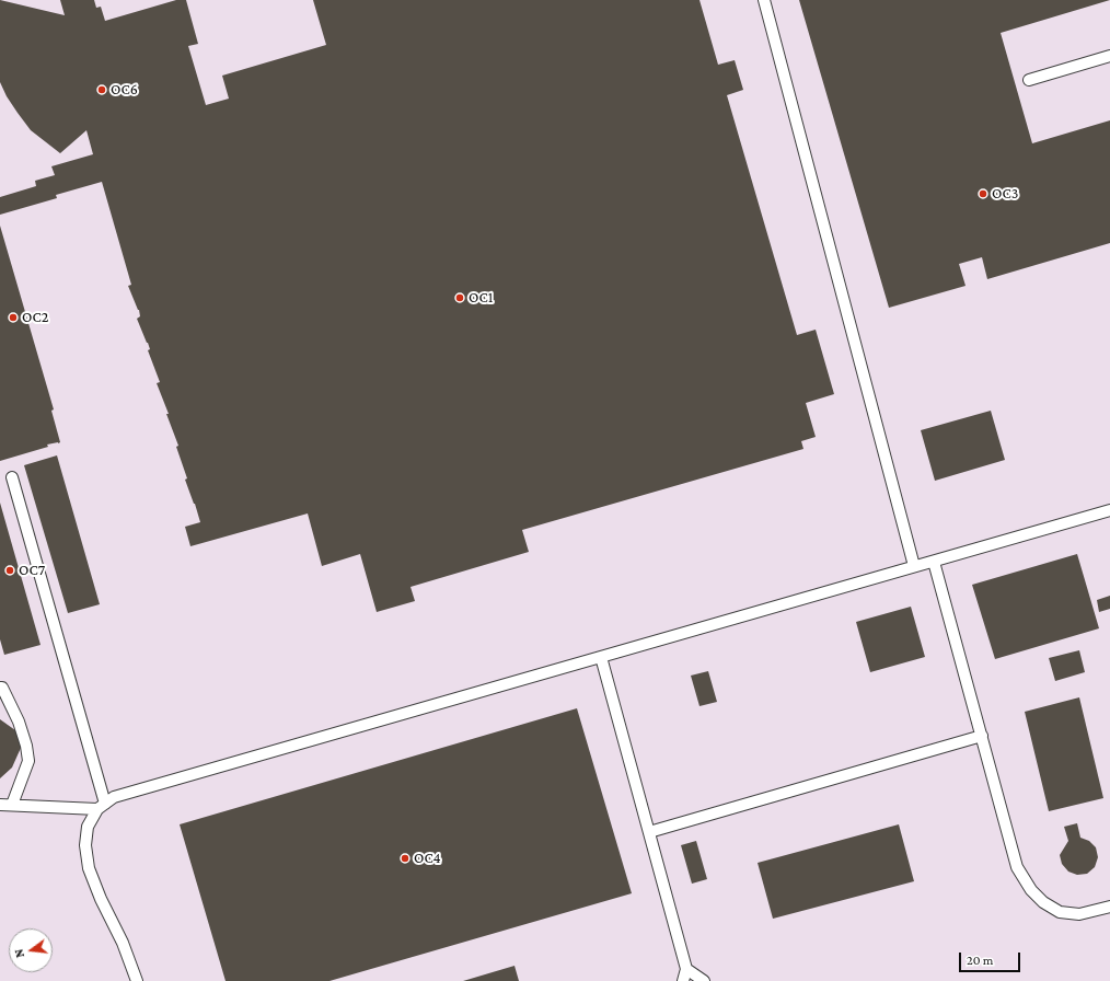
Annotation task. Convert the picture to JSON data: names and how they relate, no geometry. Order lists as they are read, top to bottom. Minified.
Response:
{"places":["OC6","OC3","OC1","OC2","OC7","OC4"],"scale_bar":"20 m","north":"left"}
